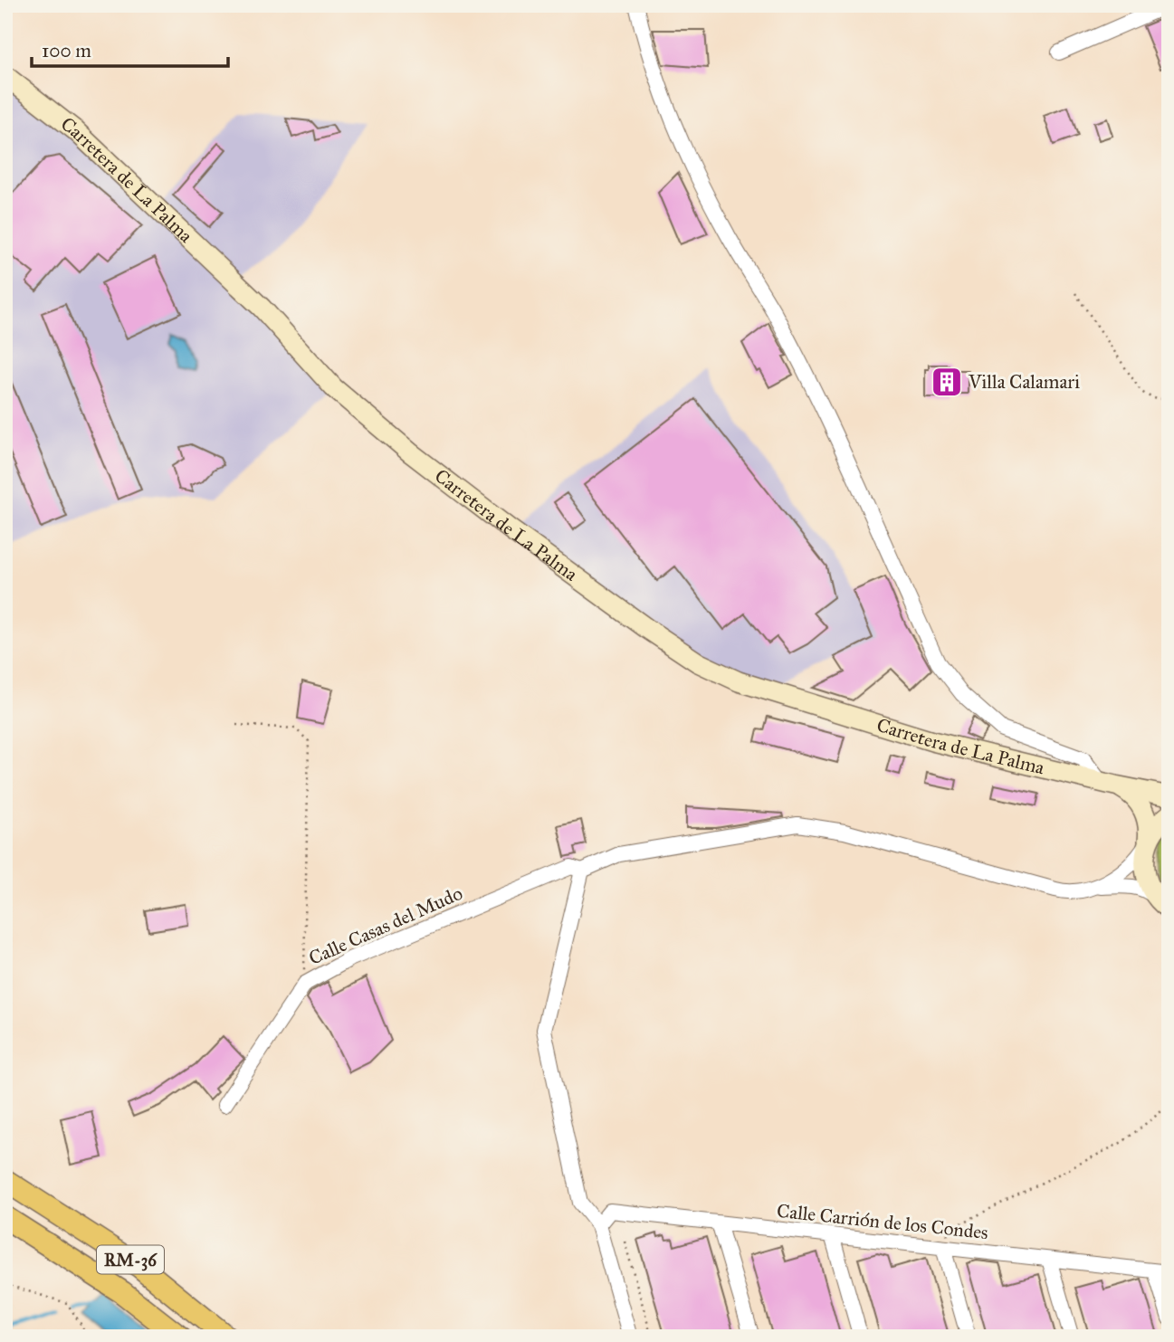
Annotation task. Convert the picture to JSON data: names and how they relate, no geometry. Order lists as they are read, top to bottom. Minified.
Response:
{"streets":{"highway":["RM-36"],"main road":["Carretera de La Palma"],"street":["Calle Casas del Mudo","Calle Carrión de los Condes"]},"places":{"building":["Villa Calamari"]},"scale_bar":"100 m"}
